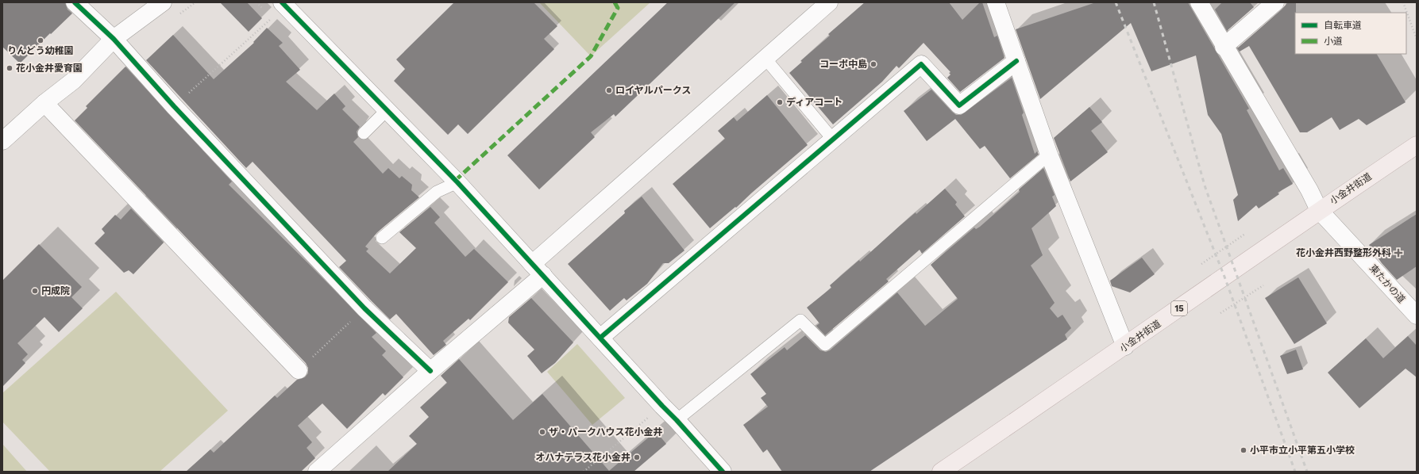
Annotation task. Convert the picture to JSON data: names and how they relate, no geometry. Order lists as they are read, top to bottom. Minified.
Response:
{"streets":{"main road":["小金井街道","15"],"street":["東たかの道"]},"crossings":[["小金井街道","東たかの道"]],"places":{"other":["りんどう幼稚園","コーポ中島","花小金井愛育園","ロイヤルパークス","ディアコート","円成院","ザ・パークハウス花小金井","小平市立小平第五小学校","オハナテラス花小金井"],"health":["花小金井西野整形外科"]},"legend":["自転車道","小道"]}
